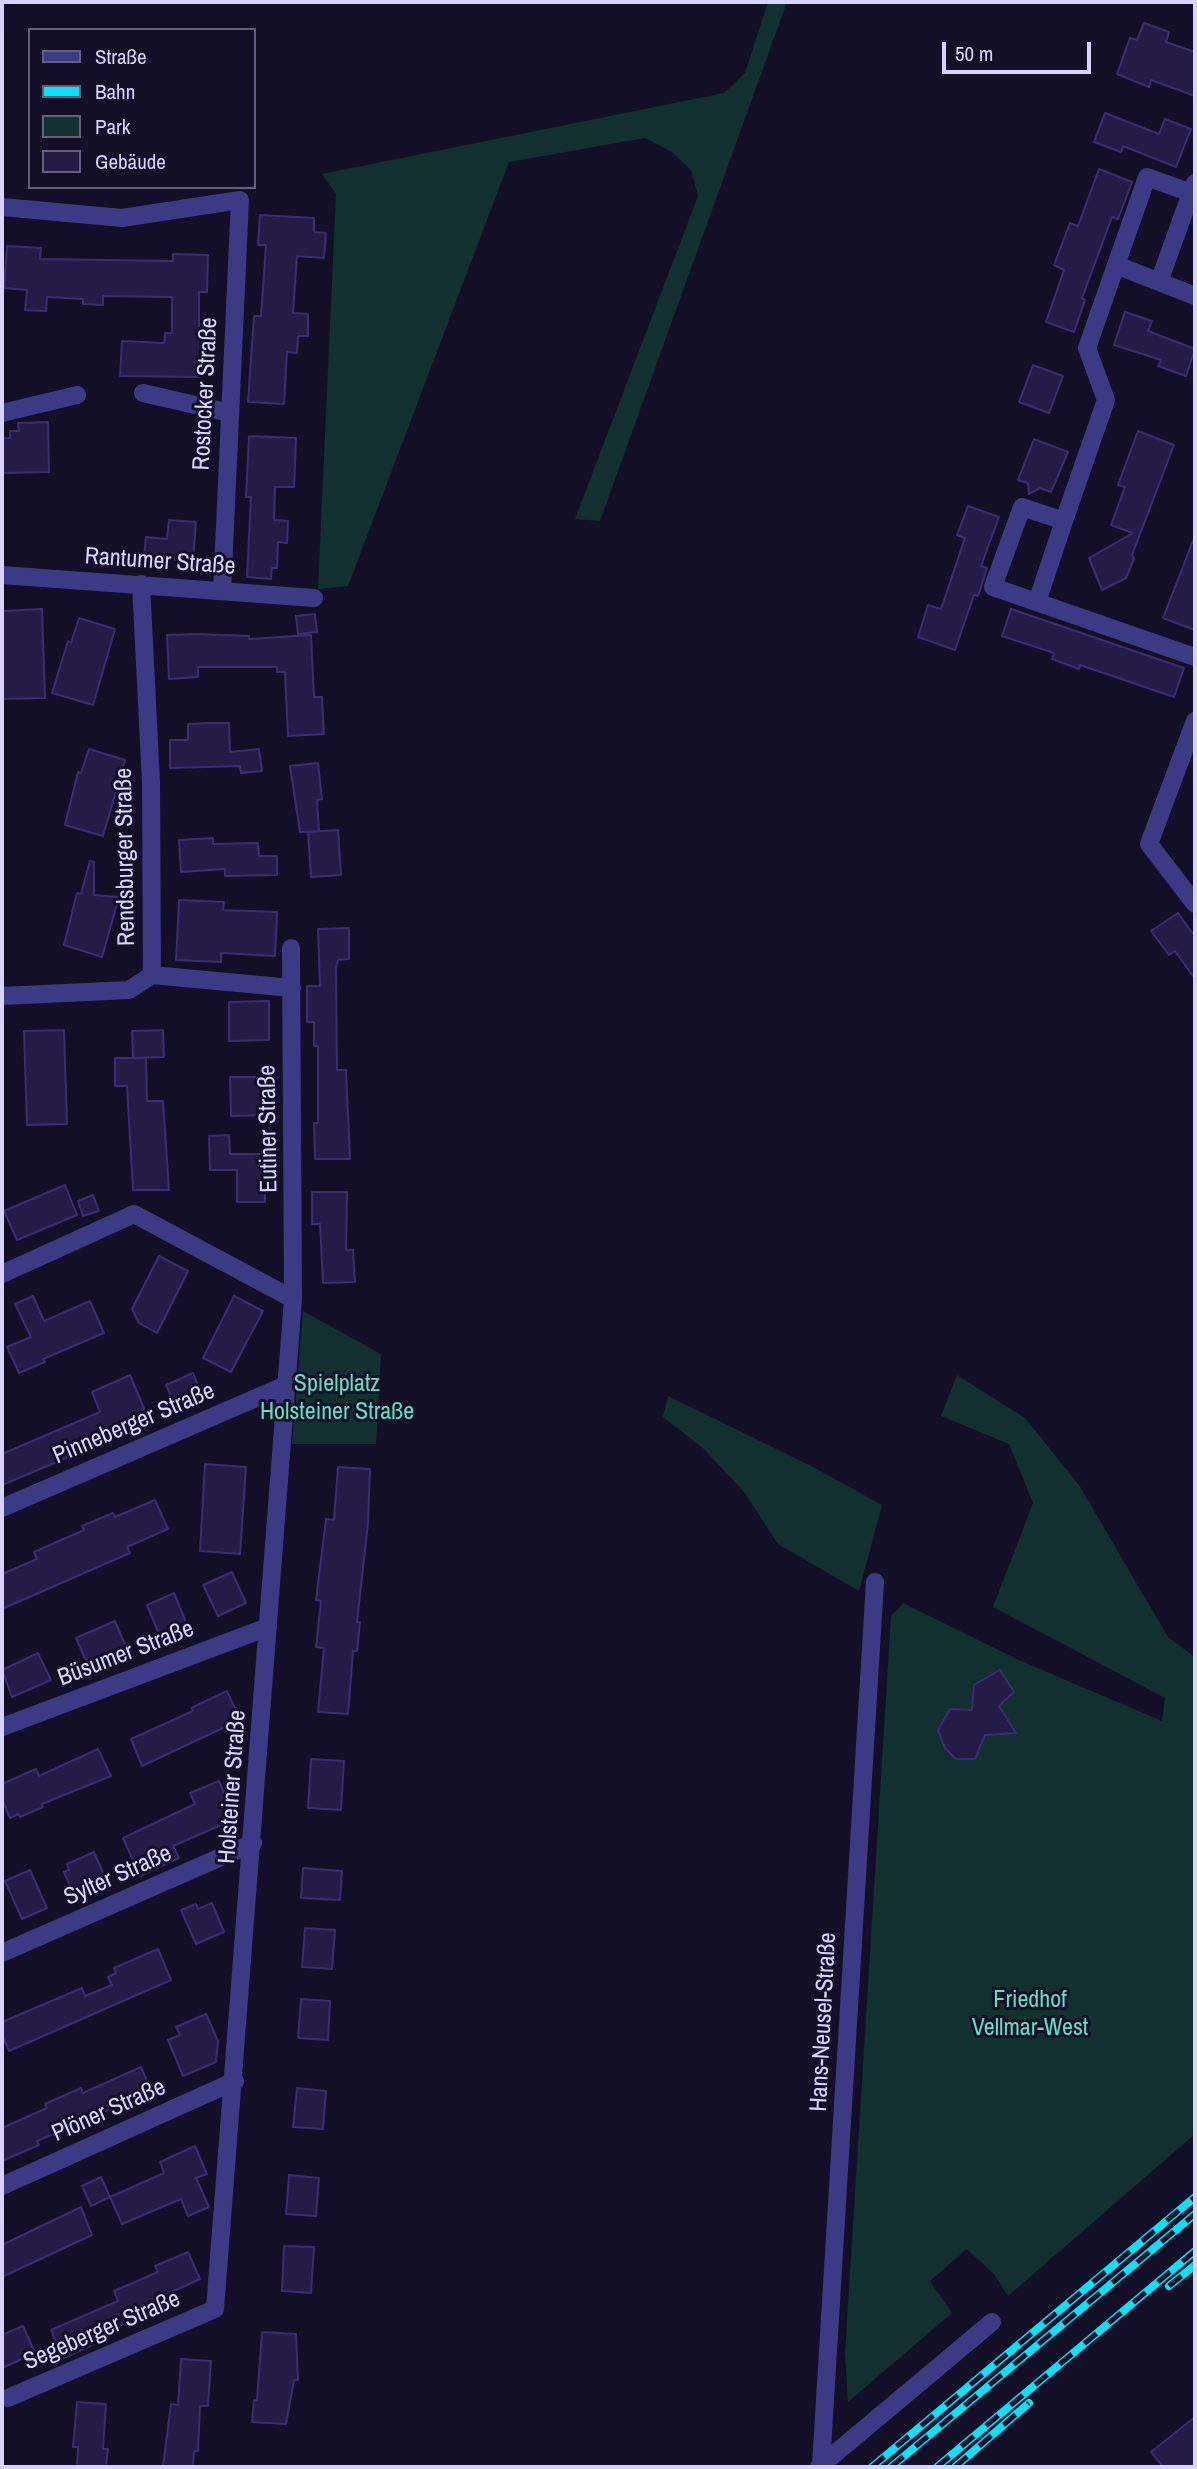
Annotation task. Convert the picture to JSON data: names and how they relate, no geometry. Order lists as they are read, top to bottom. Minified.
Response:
{"streets":{"street":["Rostocker Straße","Rantumer Straße","Rendsburger Straße","Eutiner Straße","Pinneberger Straße","Büsumer Straße","Holsteiner Straße","Sylter Straße","Hans-Neusel-Straße","Plöner Straße","Segeberger Straße"]},"crossings":[["Rostocker Straße","Rantumer Straße"],["Rantumer Straße","Rendsburger Straße"],["Eutiner Straße","Holsteiner Straße"],["Pinneberger Straße","Holsteiner Straße"],["Büsumer Straße","Holsteiner Straße"],["Holsteiner Straße","Sylter Straße"],["Holsteiner Straße","Plöner Straße"],["Holsteiner Straße","Segeberger Straße"]],"parks":["Spielplatz Holsteiner Straße","Friedhof Vellmar-West"],"legend":["Straße","Bahn","Park","Gebäude"],"scale_bar":"50 m"}
